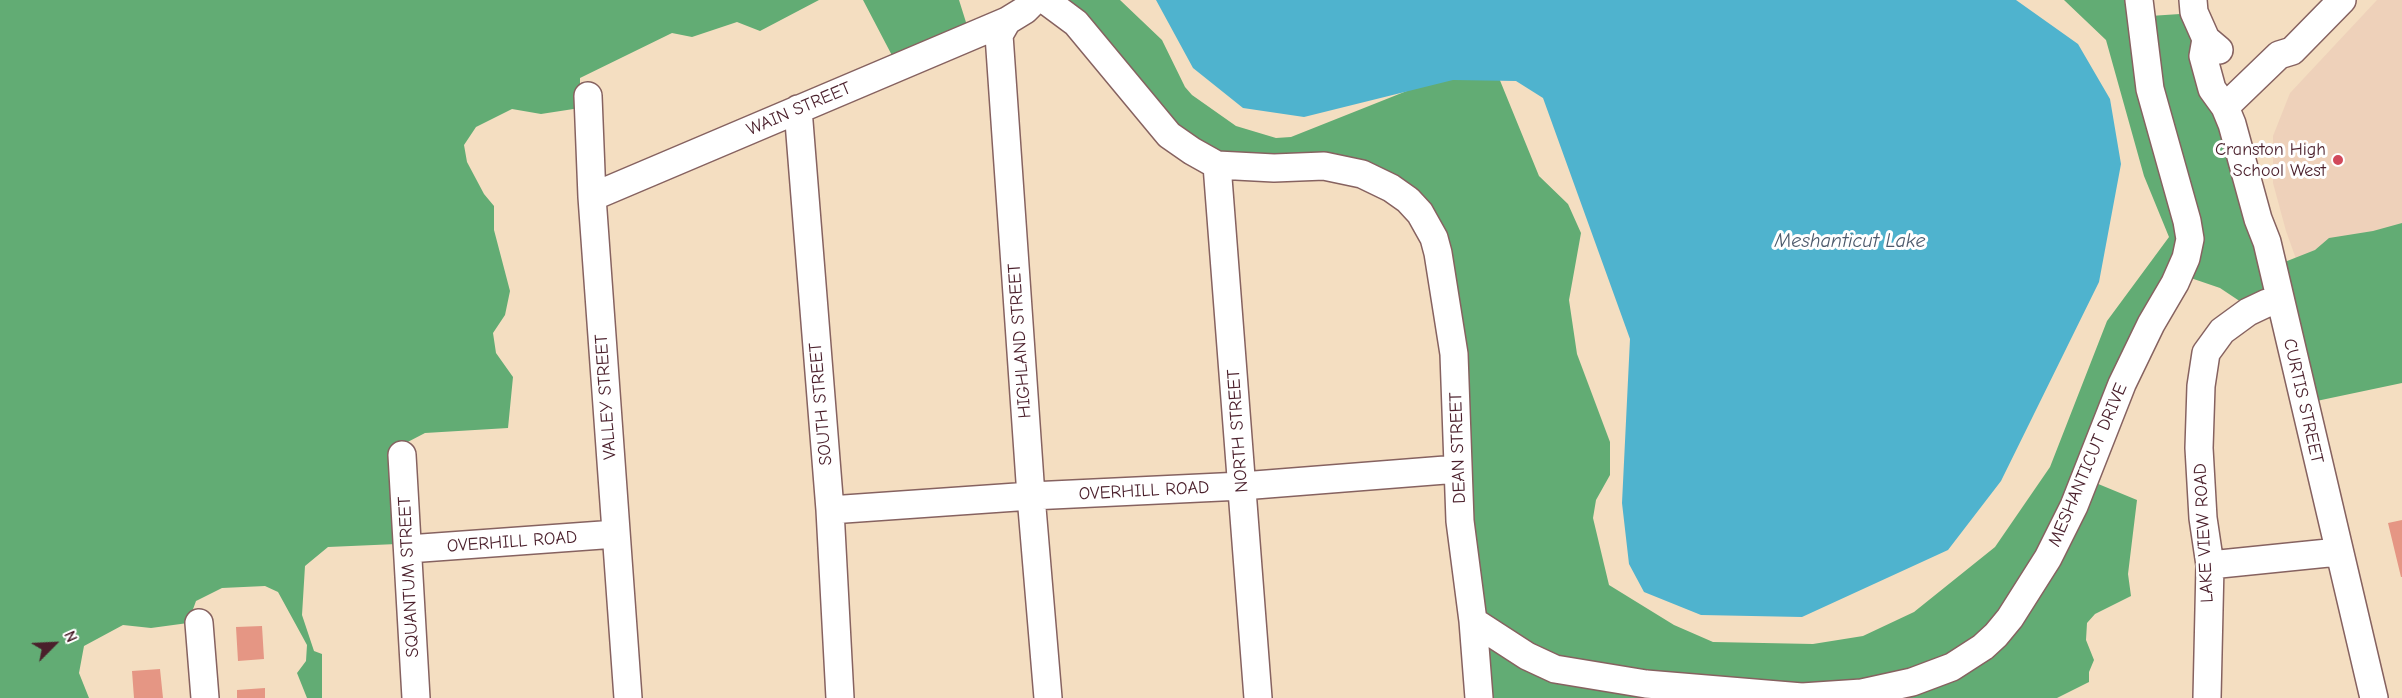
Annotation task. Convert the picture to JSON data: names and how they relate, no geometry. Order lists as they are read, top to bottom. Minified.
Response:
{"streets":{"street":["WAIN STREET","HIGHLAND STREET","VALLEY STREET","CURTIS STREET","SOUTH STREET","NORTH STREET","DEAN STREET","MESHANTICUT DRIVE","OVERHILL ROAD","LAKE VIEW ROAD","SQUANTUM STREET"]},"crossings":[["WAIN STREET","HIGHLAND STREET"],["WAIN STREET","VALLEY STREET"],["WAIN STREET","SOUTH STREET"],["HIGHLAND STREET","OVERHILL ROAD"],["VALLEY STREET","OVERHILL ROAD"],["CURTIS STREET","LAKE VIEW ROAD"],["SOUTH STREET","OVERHILL ROAD"],["NORTH STREET","DEAN STREET"],["NORTH STREET","OVERHILL ROAD"],["DEAN STREET","MESHANTICUT DRIVE"],["DEAN STREET","OVERHILL ROAD"],["OVERHILL ROAD","SQUANTUM STREET"]],"water":["Meshanticut Lake"],"places":["Cranston High School West"],"north":"top right"}
